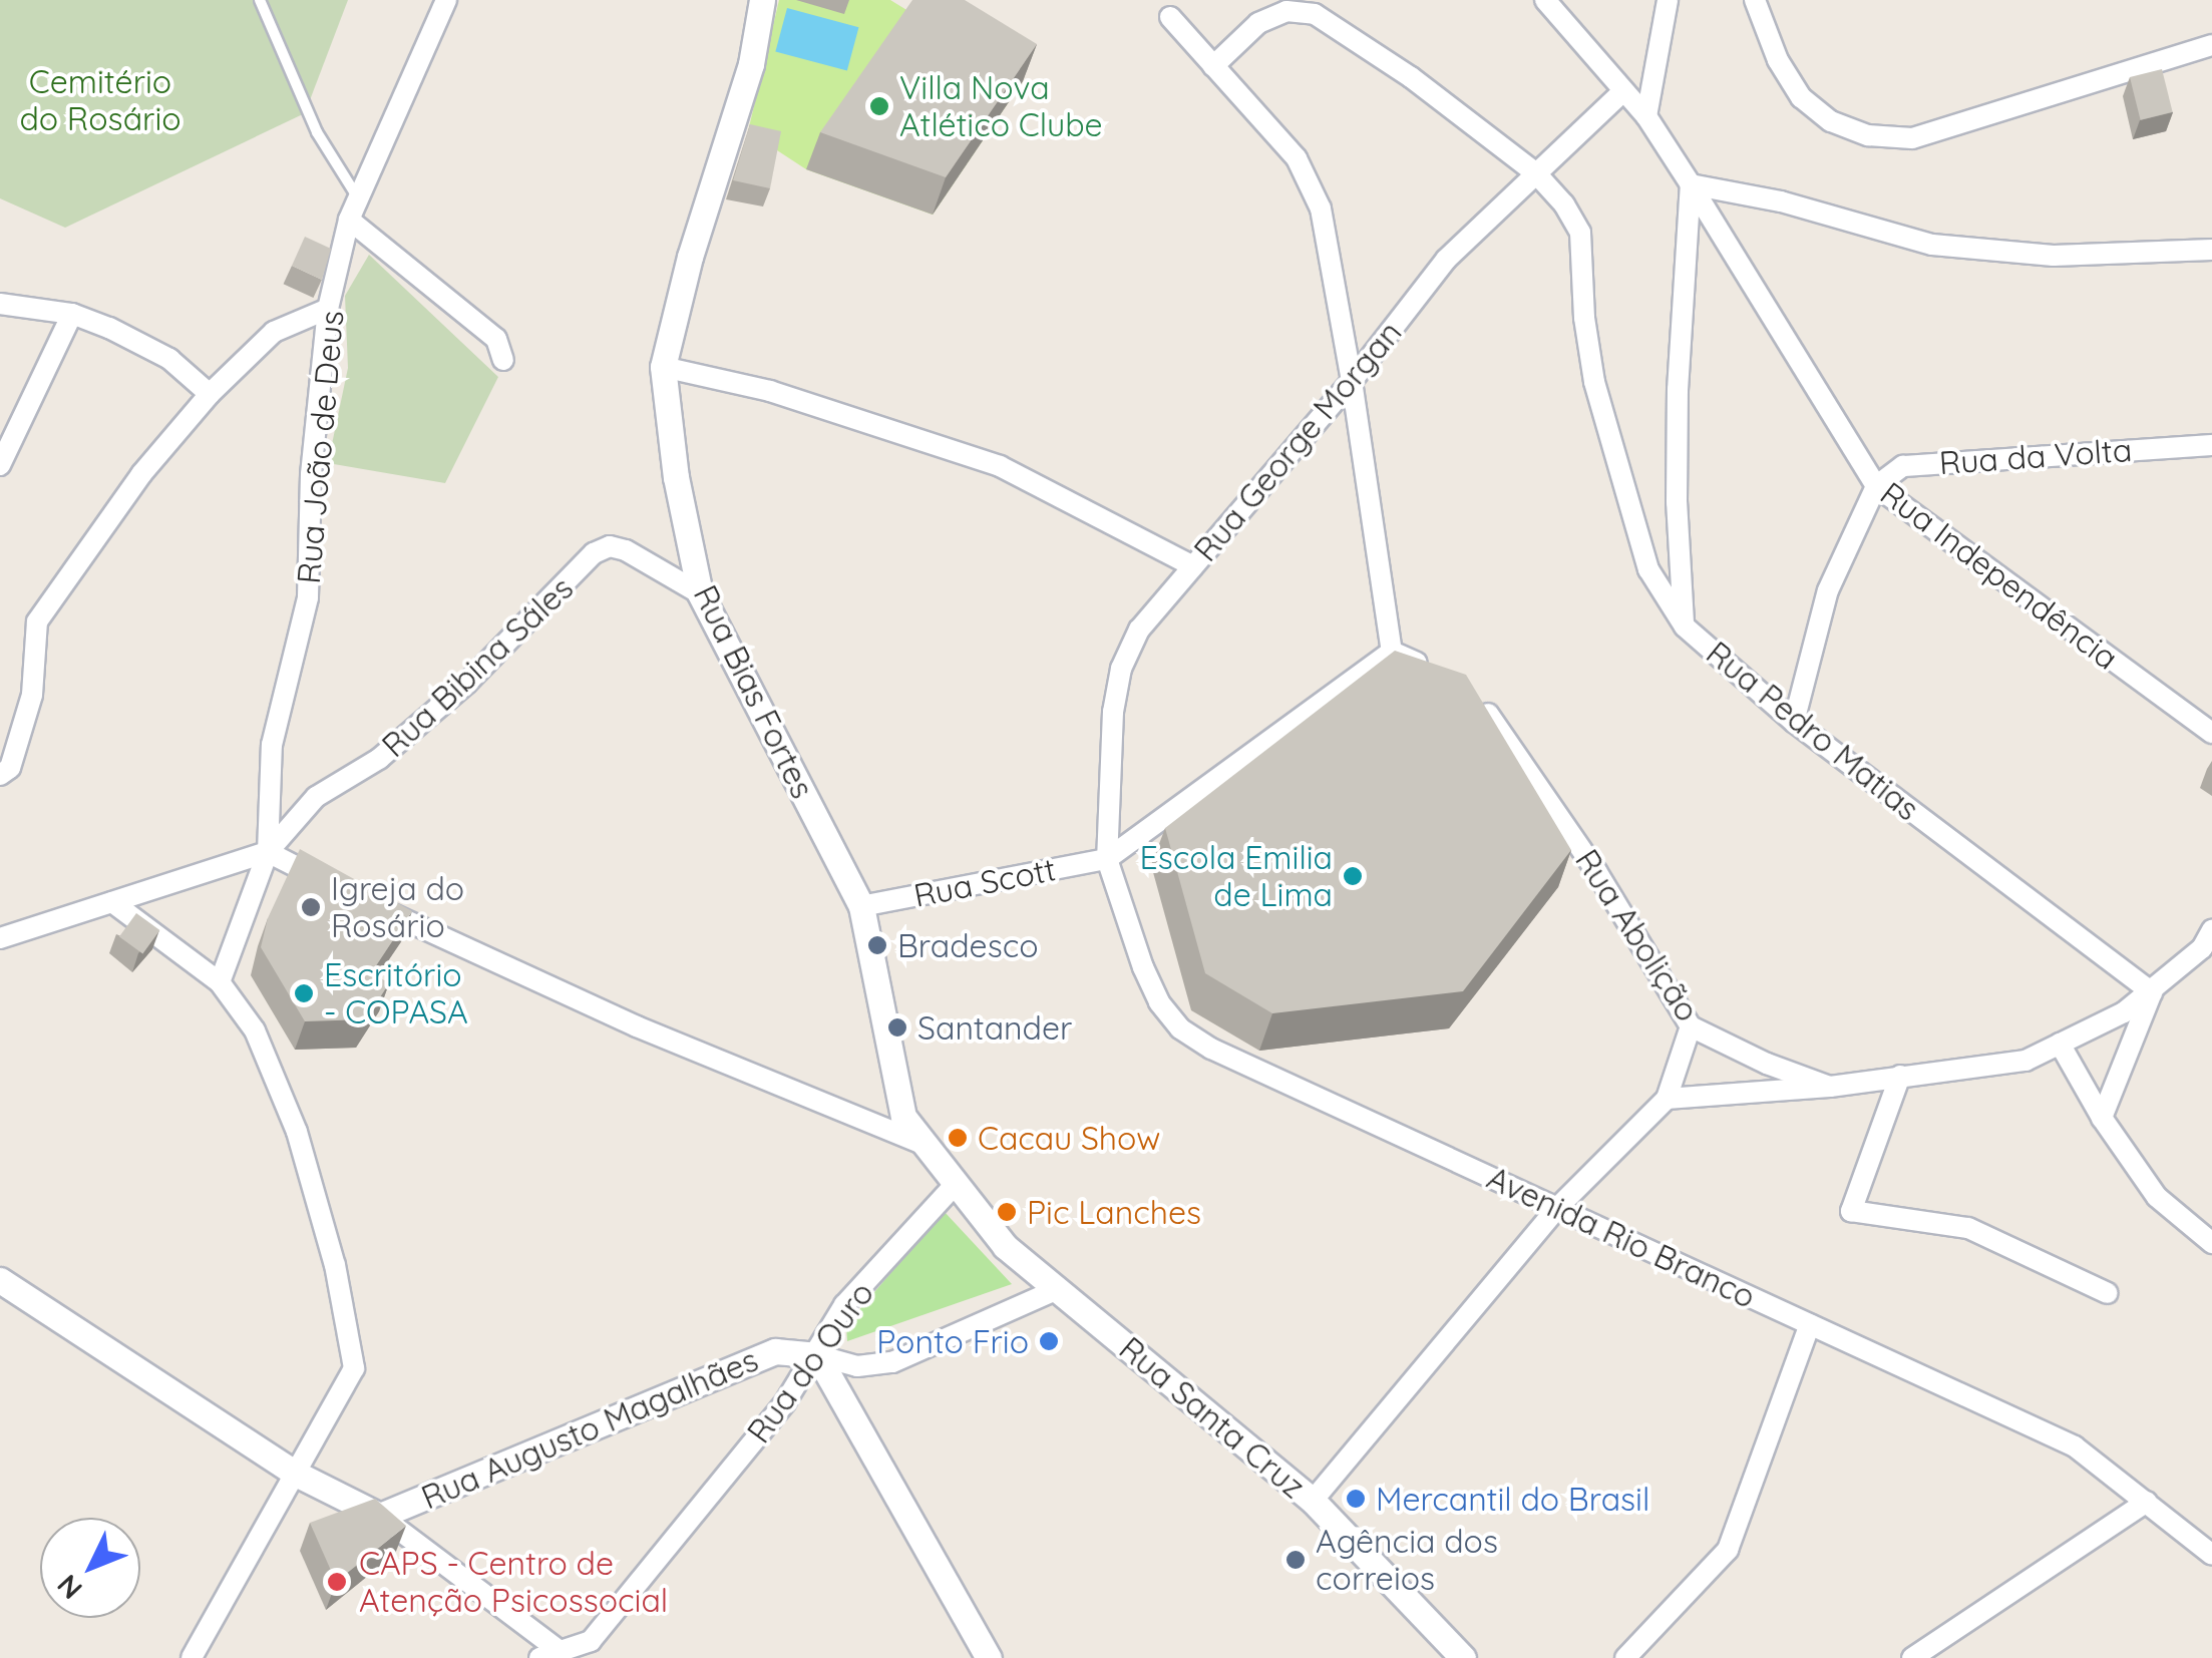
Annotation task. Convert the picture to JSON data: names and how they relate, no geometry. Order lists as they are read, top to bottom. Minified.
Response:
{"streets":{"street":["Rua George Morgan","Rua João de Deus","Rua da Volta","Rua Independência","Rua Bibina Sáles","Rua Bias Fortes","Rua Pedro Matias","Rua Scott","Rua Abolição","Avenida Rio Branco","Rua do Ouro","Rua Santa Cruz","Rua Augusto Magalhães"]},"crossings":[["Rua George Morgan","Rua Independência"],["Rua George Morgan","Rua Scott"],["Rua George Morgan","Avenida Rio Branco"],["Rua João de Deus","Rua Bibina Sáles"],["Rua da Volta","Rua Independência"],["Rua Independência","Rua Pedro Matias"],["Rua Bibina Sáles","Rua Bias Fortes"],["Rua Bias Fortes","Rua Scott"],["Rua Bias Fortes","Rua do Ouro"],["Rua Bias Fortes","Rua Santa Cruz"],["Rua Pedro Matias","Rua Abolição"],["Rua Scott","Avenida Rio Branco"],["Rua do Ouro","Rua Santa Cruz"],["Rua do Ouro","Rua Augusto Magalhães"],["Rua Santa Cruz","Rua Augusto Magalhães"]],"parks":["Cemitério do Rosário"],"places":["Villa Nova Atlético Clube","Escola Emilia de Lima","Igreja do Rosário","Bradesco","Escritório - COPASA","Santander","Cacau Show","Pic Lanches","Ponto Frio","Mercantil do Brasil","Agência dos correios","CAPS - Centro de Atenção Psicossocial"],"north":"bottom left"}
